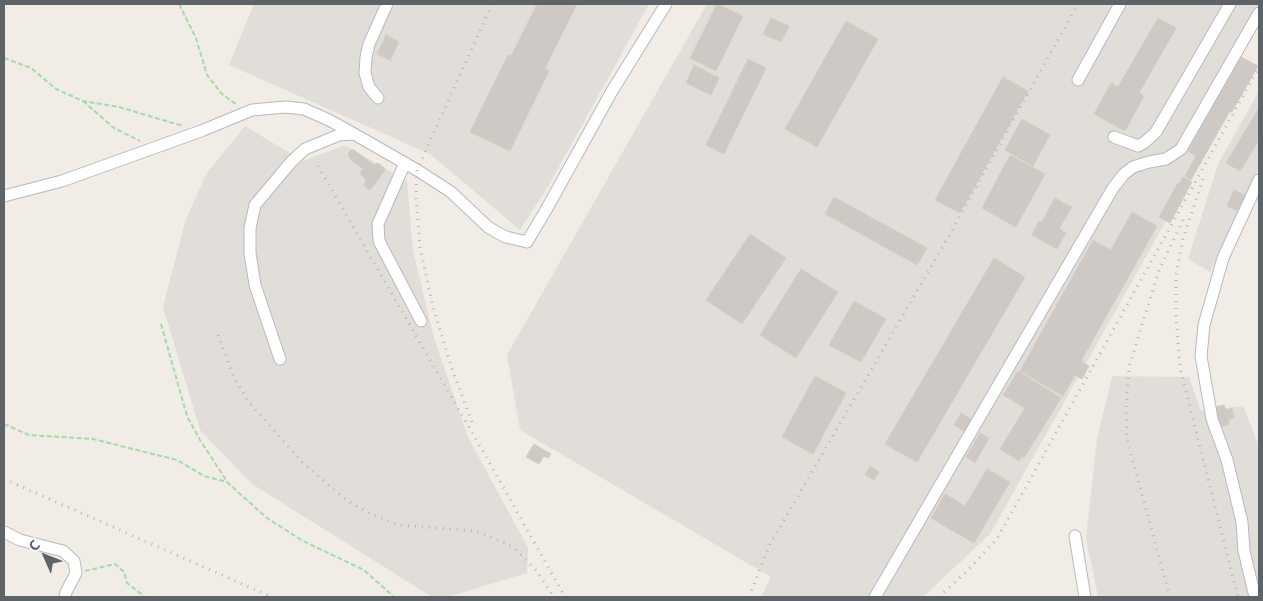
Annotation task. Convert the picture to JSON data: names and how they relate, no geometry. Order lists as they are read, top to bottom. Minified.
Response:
{"north":"top left"}
